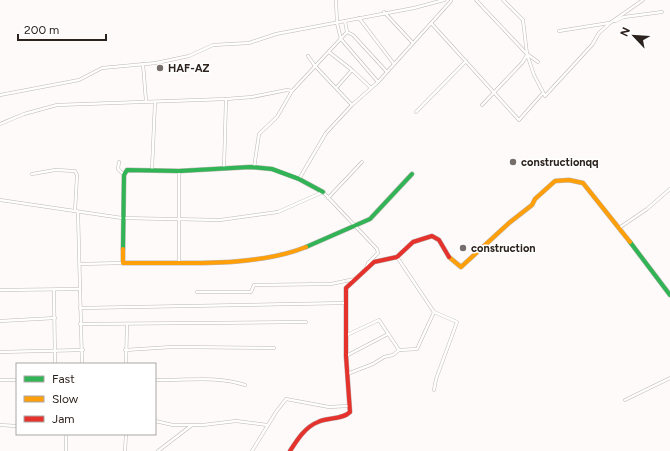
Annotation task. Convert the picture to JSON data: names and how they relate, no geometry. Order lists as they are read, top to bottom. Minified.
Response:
{"places":["HAF-AZ","constructionqq","construction"],"legend":["Fast","Slow","Jam"],"scale_bar":"200 m","north":"top left"}
